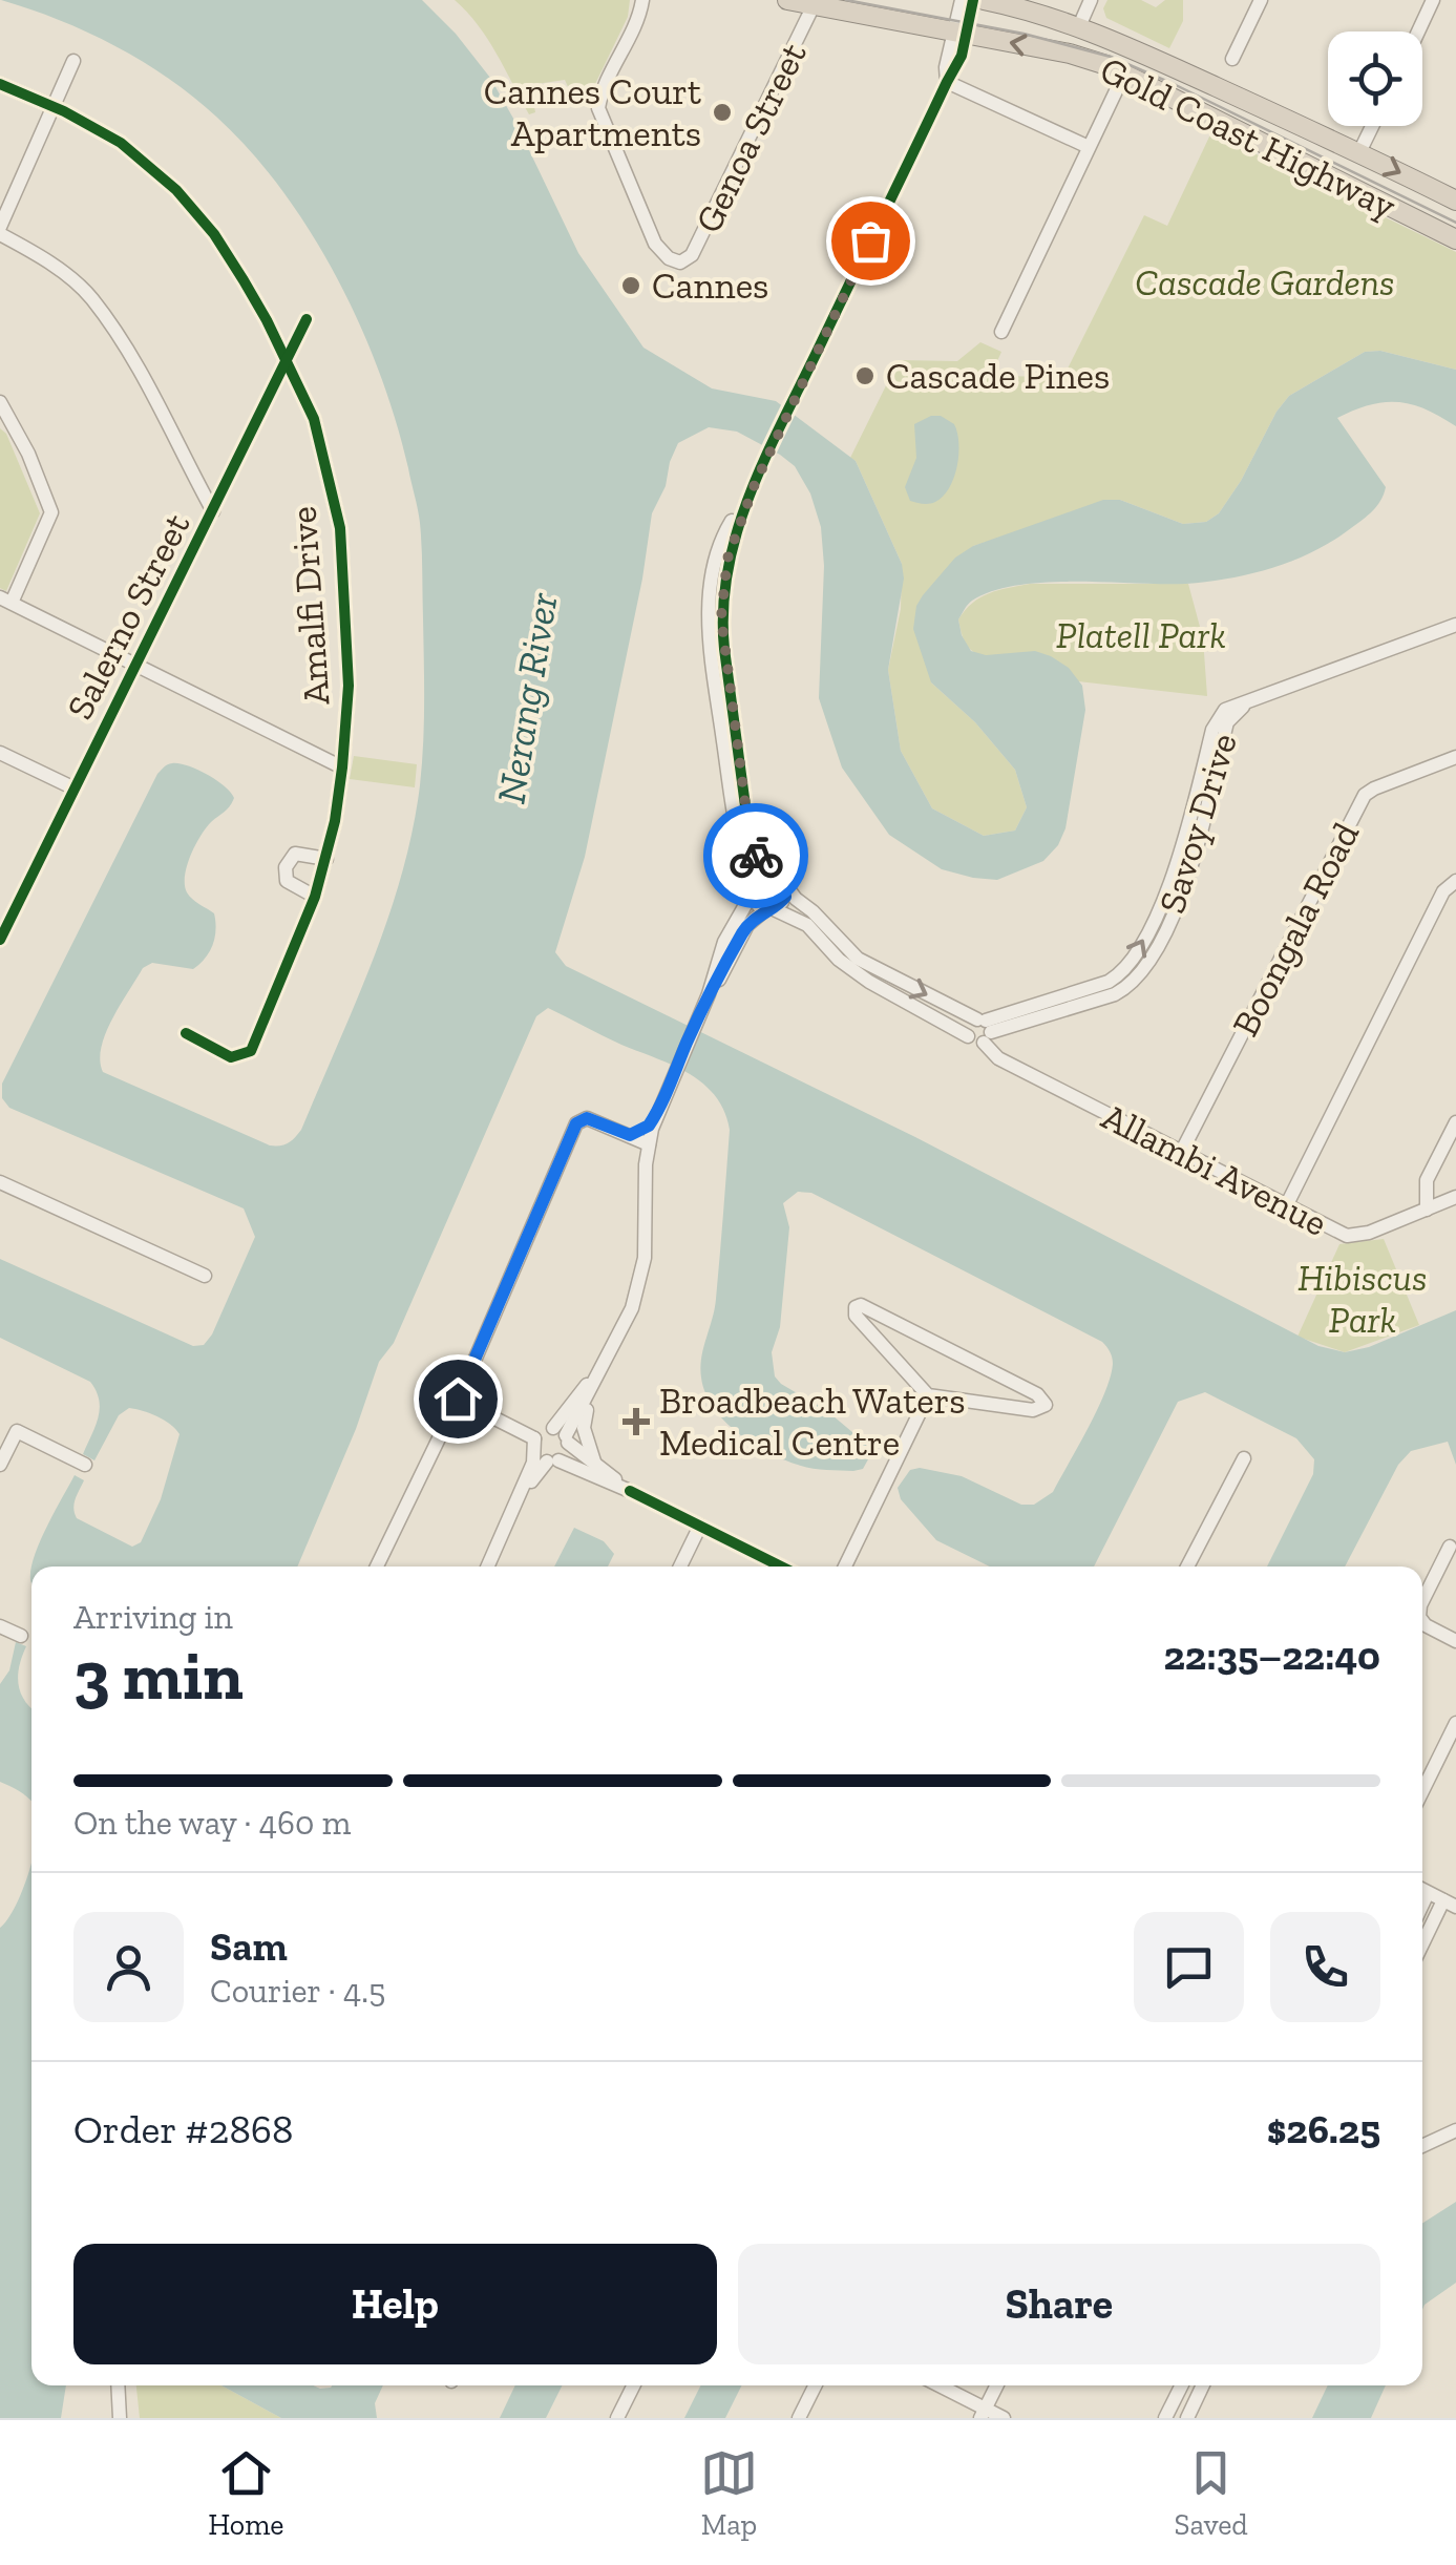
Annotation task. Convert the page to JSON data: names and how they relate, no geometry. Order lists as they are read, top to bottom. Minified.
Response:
{"streets":{"highway":["Gold Coast Highway"],"street":["Genoa Street","Amalfi Drive","Salerno Street","Savoy Drive","Boongala Road","Allambi Avenue"]},"crossings":[["Genoa Street","Gold Coast Highway"],["Amalfi Drive","Salerno Street"],["Savoy Drive","Allambi Avenue"],["Boongala Road","Allambi Avenue"]],"water":["Nerang River"],"parks":["Cascade Gardens","Platell Park","Hibiscus Park"],"places":{"other":["Cannes Court Apartments","Cannes","Cascade Pines"],"health":["Broadbeach Waters Medical Centre"]},"page":{"heading":["3 min","Arriving in","22:35–22:40"],"panel":["Sam","Courier · 4.5","Order #2868","$26.25"],"bar":"On the way · 460 m","buttons":["Help","Share"],"tabs":["Home","Map","Saved"]}}
